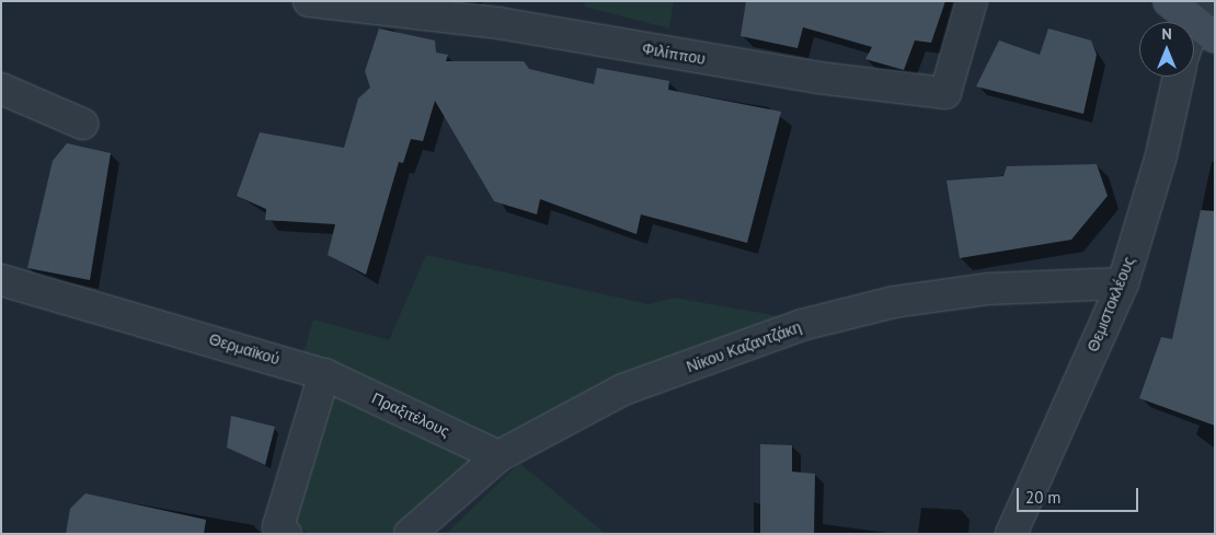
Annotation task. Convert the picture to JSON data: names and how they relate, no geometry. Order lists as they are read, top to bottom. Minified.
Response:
{"streets":{"street":["Φιλίππου","Θεμιστοκλέους","Νίκου Καζαντζάκη","Θερμαϊκού","Πραξιτέλους"]},"crossings":[["Θεμιστοκλέους","Νίκου Καζαντζάκη"],["Νίκου Καζαντζάκη","Πραξιτέλους"],["Θερμαϊκού","Πραξιτέλους"]],"scale_bar":"20 m","north":"top"}
